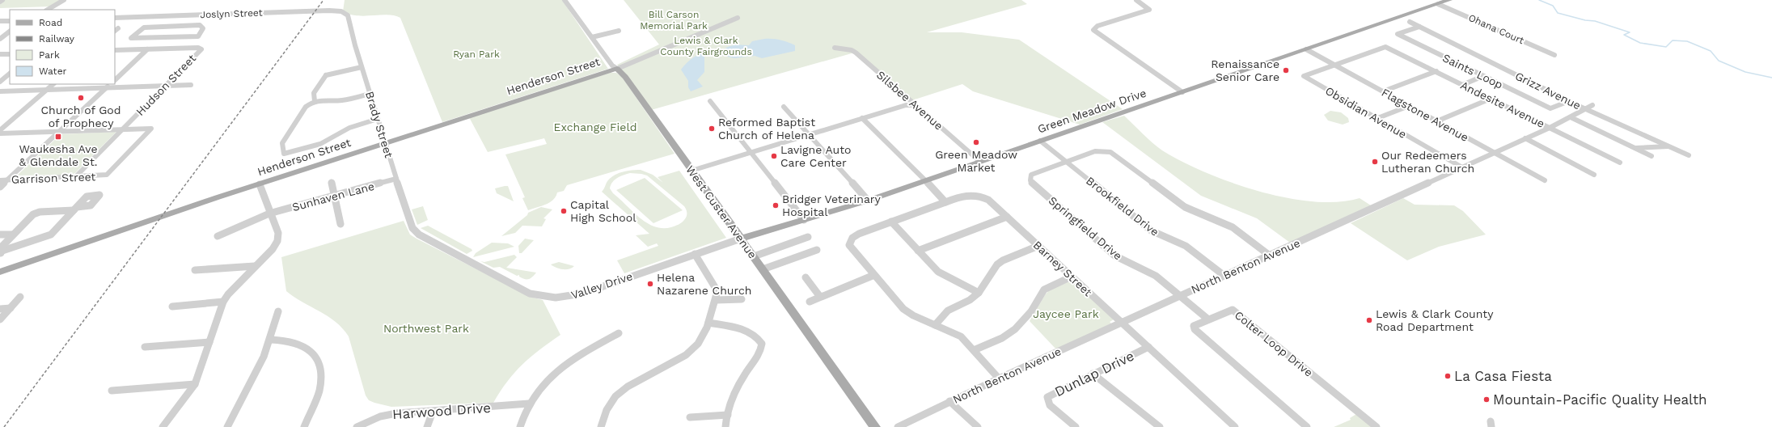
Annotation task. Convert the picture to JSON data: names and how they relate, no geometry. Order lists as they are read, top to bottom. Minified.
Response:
{"streets":{"main road":["Henderson Street","Green Meadow Drive","West Custer Avenue"],"street":["Joslyn Street","Ohana Court","Saints Loop","Hudson Street","Grizz Avenue","Silsbee Avenue","Andesite Avenue","Obsidian Avenue","Flagstone Avenue","Brady Street","Garrison Street","Sunhaven Lane","Brookfield Drive","Springfield Drive","North Benton Avenue","Barney Street","Valley Drive","Colter Loop Drive","Dunlap Drive","Harwood Drive"]},"crossings":[["Joslyn Street","Brady Street"],["Ohana Court","Green Meadow Drive"],["Saints Loop","Grizz Avenue"],["Henderson Street","Brady Street"],["Henderson Street","West Custer Avenue"],["Hudson Street","Garrison Street"],["Grizz Avenue","North Benton Avenue"],["Silsbee Avenue","Green Meadow Drive"],["Andesite Avenue","Obsidian Avenue"],["Andesite Avenue","Flagstone Avenue"],["Andesite Avenue","North Benton Avenue"],["Green Meadow Drive","Flagstone Avenue"],["Green Meadow Drive","Brookfield Drive"],["Green Meadow Drive","West Custer Avenue"],["Green Meadow Drive","Valley Drive"],["Obsidian Avenue","Flagstone Avenue"],["Obsidian Avenue","North Benton Avenue"],["Flagstone Avenue","North Benton Avenue"],["Brady Street","Sunhaven Lane"],["Brady Street","Valley Drive"],["Brookfield Drive","Springfield Drive"],["Brookfield Drive","North Benton Avenue"],["West Custer Avenue","Valley Drive"],["Springfield Drive","North Benton Avenue"],["Springfield Drive","Colter Loop Drive"],["North Benton Avenue","Barney Street"],["Barney Street","Dunlap Drive"]],"parks":["Bill Carson Memorial Park","Lewis & Clark County Fairgrounds","Ryan Park","Exchange Field","Jaycee Park","Northwest Park"],"places":{"other":["Renaissance Senior Care","Church of God of Prophecy","Reformed Baptist Church of Helena","Green Meadow Market","Lavigne Auto Care Center","Our Redeemers Lutheran Church","Bridger Veterinary Hospital","Capital High School","Helena Nazarene Church","Lewis & Clark County Road Department","La Casa Fiesta","Mountain-Pacific Quality Health"],"transit":["Waukesha Ave & Glendale St."]},"legend":["Road","Railway","Park","Water"]}
